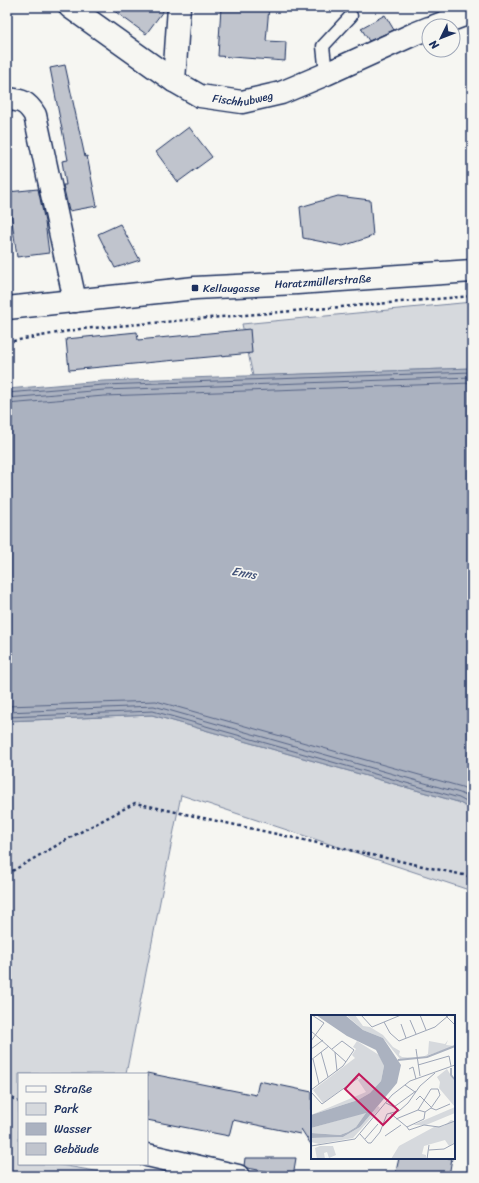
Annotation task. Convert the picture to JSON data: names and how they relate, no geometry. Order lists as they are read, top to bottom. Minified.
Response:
{"streets":{"street":["Fischhubweg","Haratzmüllerstraße"]},"water":["Enns"],"places":{"transit":["Kellaugasse"]},"legend":["Straße","Park","Wasser","Gebäude"],"north":"bottom left"}
